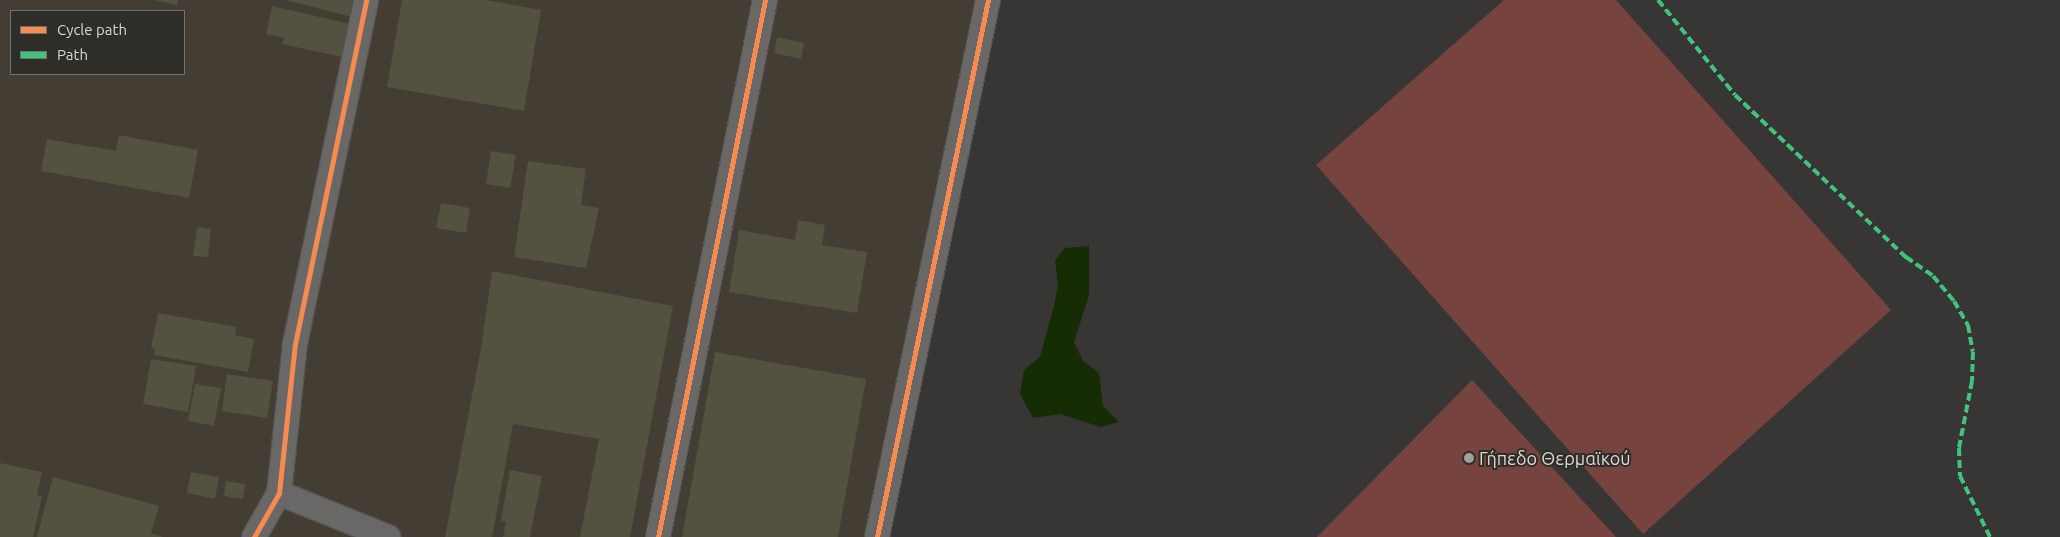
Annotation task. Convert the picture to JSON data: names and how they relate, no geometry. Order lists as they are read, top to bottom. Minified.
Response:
{"places":["Γήπεδο Θερμαϊκού"],"legend":["Cycle path","Path"]}
